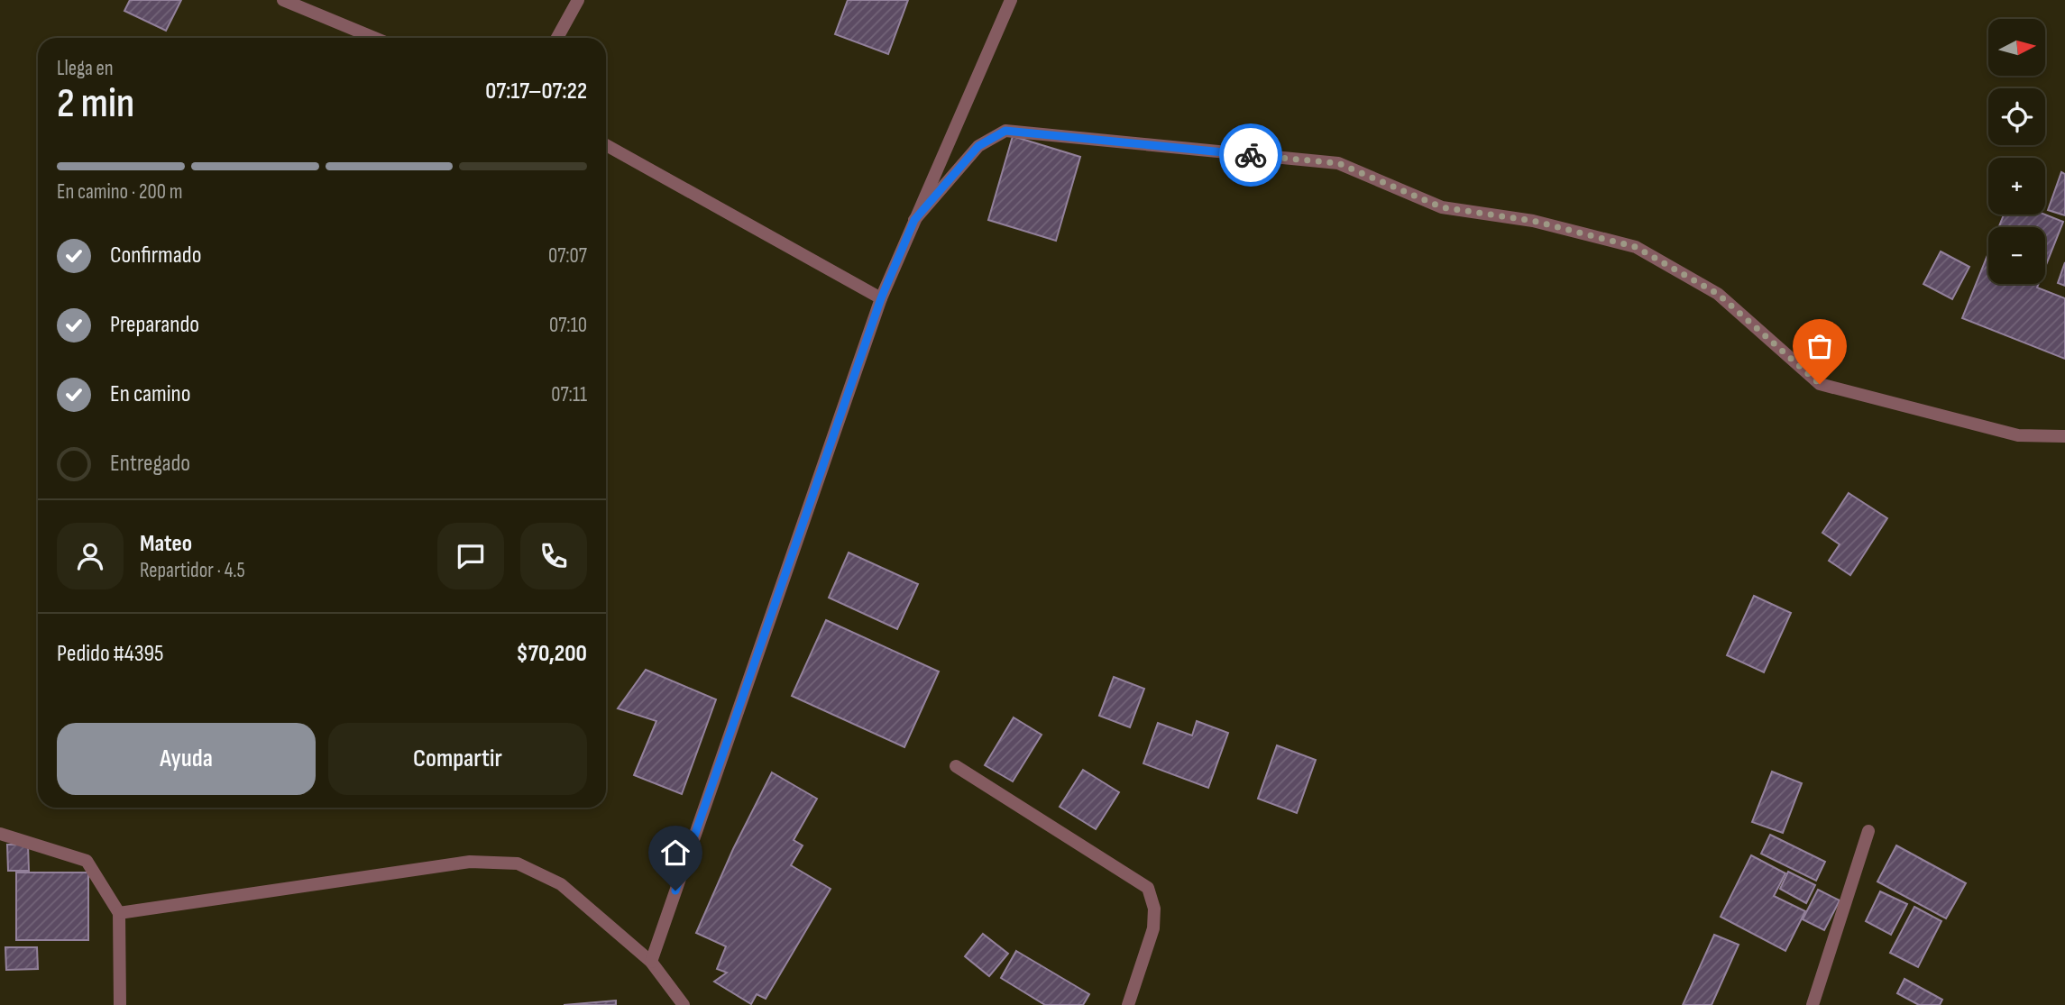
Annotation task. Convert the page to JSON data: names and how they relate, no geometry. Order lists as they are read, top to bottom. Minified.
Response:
{"north":"right","page":{"map_buttons":["+","−"],"heading":["2 min","Llega en","07:17–07:22"],"panel":["Mateo","Repartidor · 4.5","Pedido #4395","$70,200"],"bar":"En camino · 200 m","list":[["Confirmado","07:07"],["Preparando","07:10"],["En camino","07:11"],"Entregado"],"buttons":["Ayuda","Compartir"]}}
